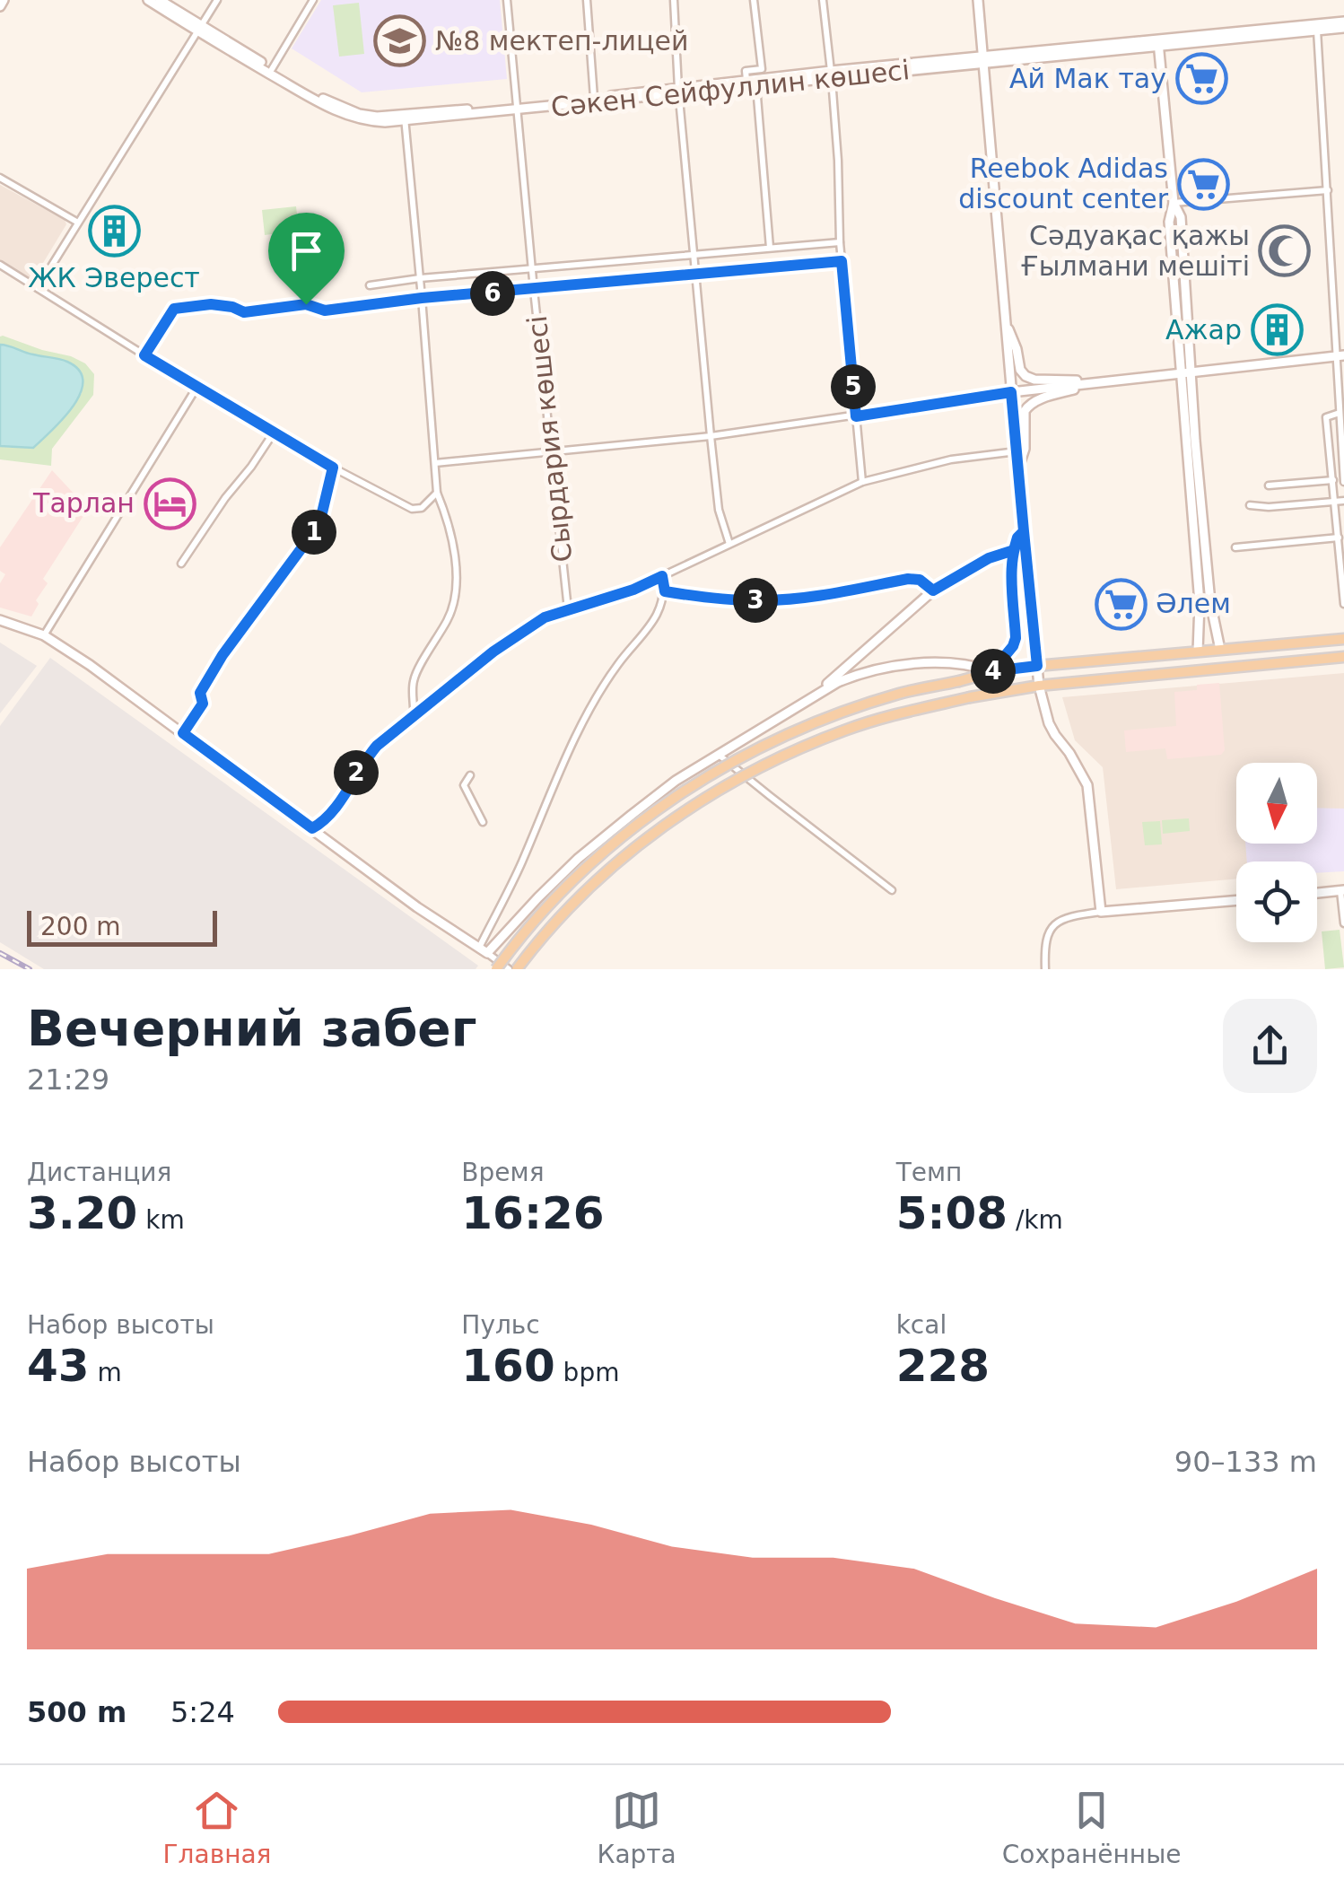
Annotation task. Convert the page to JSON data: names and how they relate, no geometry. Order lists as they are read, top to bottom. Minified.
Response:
{"streets":{"street":["Сәкен Сейфуллин көшесі","Сырдария көшесі"]},"crossings":[["Сәкен Сейфуллин көшесі","Сырдария көшесі"]],"places":{"school or university":["№8 мектеп-лицей"],"supermarket":["Ай Мак тау","Reebok Adidas discount center","Әлем"],"building":["ЖК Эверест","Ажар"],"mosque":["Сәдуақас қажы Ғылмани мешіті"],"hotel":["Тарлан"]},"scale_bar":"200 m","north":"bottom","page":{"pins":["6","5","1","3","4","2"],"scale":"200 m","heading":["Вечерний забег","21:29"],"stats":[["Дистанция","3.20 km"],["Время","16:26"],["Темп","5:08 /km"],["Набор высоты","43 m"],["Пульс","160 bpm"],["kcal","228"]],"chart":["Набор высоты","90–133 m"],"list":[{"name":"500 m","note":"5:24"}],"tabs":["Главная","Карта","Сохранённые"]}}
